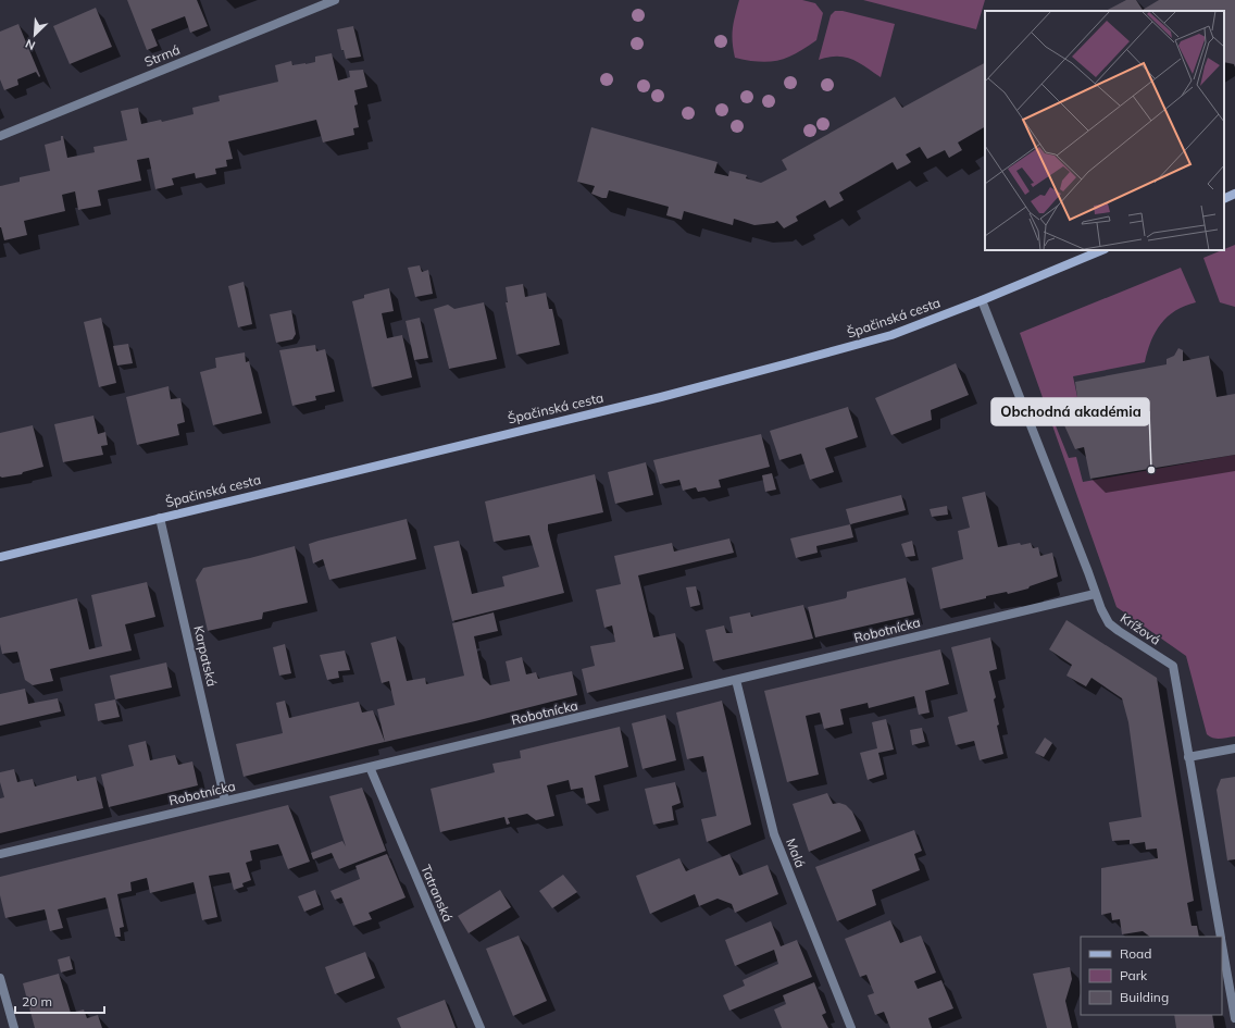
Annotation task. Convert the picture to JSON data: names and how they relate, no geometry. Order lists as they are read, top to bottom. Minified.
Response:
{"streets":{"street":["Strmá","Špačinská cesta","Krížová","Robotnícka","Karpatská","Malá","Tatranská"]},"crossings":[["Špačinská cesta","Krížová"],["Špačinská cesta","Karpatská"],["Krížová","Robotnícka"],["Robotnícka","Karpatská"],["Robotnícka","Malá"],["Robotnícka","Tatranská"]],"places":["Obchodná akadémia"],"legend":["Road","Park","Building"],"scale_bar":"20 m","north":"bottom left"}
